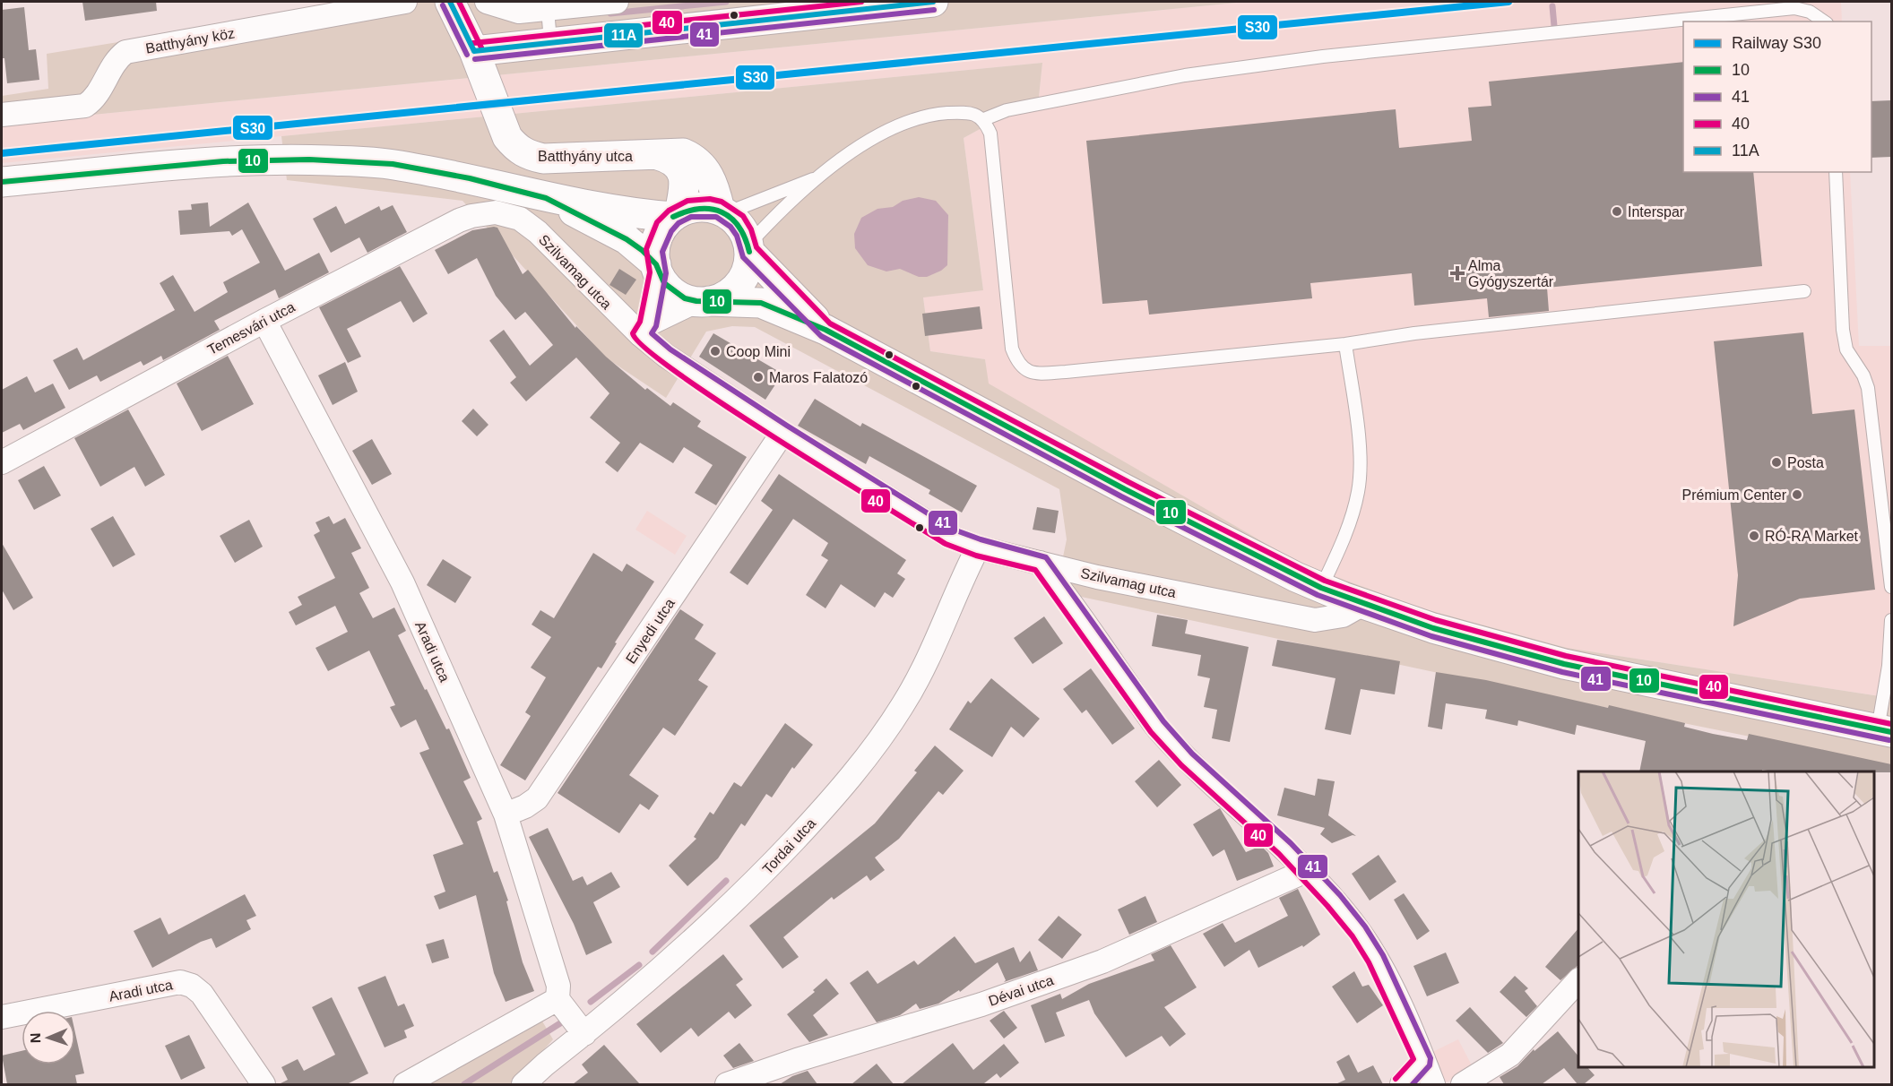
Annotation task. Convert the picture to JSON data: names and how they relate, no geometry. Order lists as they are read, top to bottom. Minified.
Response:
{"streets":{"main road":["Batthyány utca"],"street":["Batthyány köz","Szilvamag utca","Temesvári utca","Enyedi utca","Aradi utca","Tordai utca","Dévai utca"]},"crossings":[["Szilvamag utca","Temesvári utca"],["Szilvamag utca","Enyedi utca"],["Szilvamag utca","Tordai utca"],["Temesvári utca","Aradi utca"],["Enyedi utca","Aradi utca"],["Aradi utca","Tordai utca"]],"places":{"other":["Interspar","Coop Mini","Maros Falatozó","Posta","Prémium Center","RÓ-RA Market"],"health":["Alma Gyógyszertár"]},"lines":["rail line S30","transit line 40","transit line 11A","transit line 41","transit line 10"],"legend":["Railway S30","10","41","40","11A"],"north":"left"}
